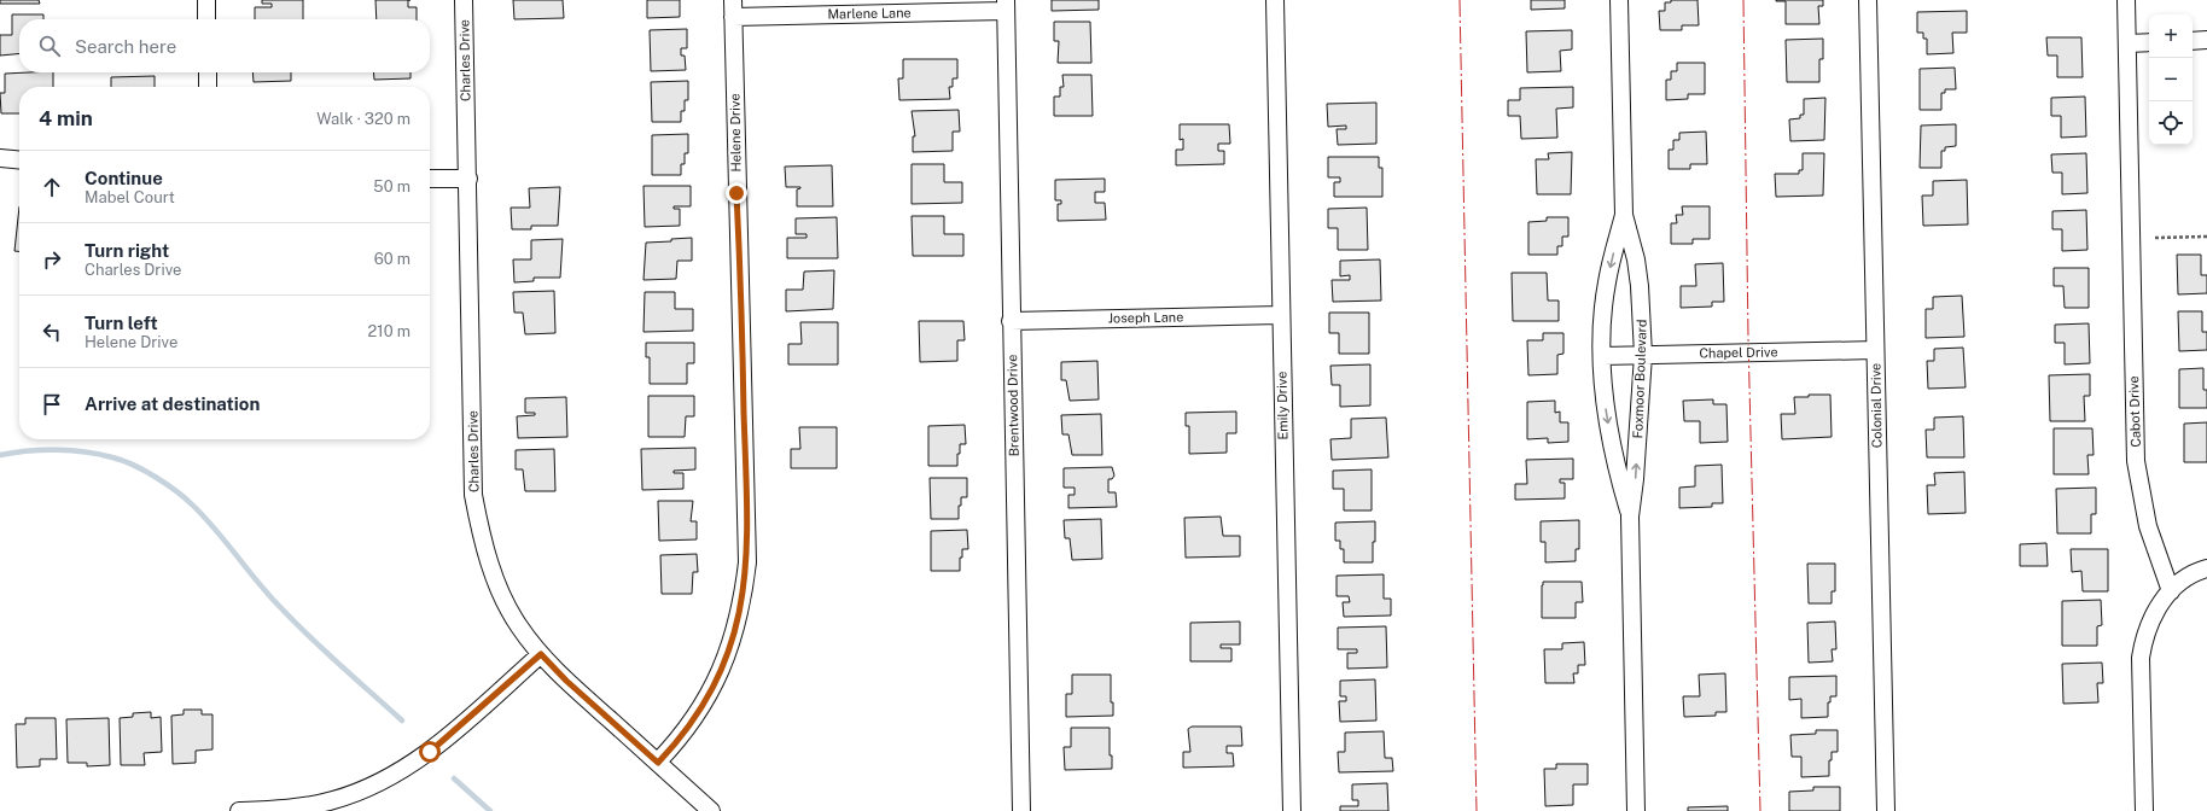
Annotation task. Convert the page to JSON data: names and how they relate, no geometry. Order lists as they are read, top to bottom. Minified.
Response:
{"streets":{"street":["Marlene Lane","Charles Drive","Helene Drive","Joseph Lane","Chapel Drive","Foxmoor Boulevard","Brentwood Drive","Emily Drive","Colonial Drive","Cabot Drive"]},"crossings":[["Marlene Lane","Helene Drive"],["Marlene Lane","Brentwood Drive"],["Charles Drive","Helene Drive"],["Joseph Lane","Brentwood Drive"],["Joseph Lane","Emily Drive"],["Chapel Drive","Foxmoor Boulevard"],["Chapel Drive","Colonial Drive"]],"page":{"map_buttons":["+","−"],"search":"Search here","heading":["4 min","Walk · 320 m"],"list":[["Continue","Mabel Court","50 m"],["Turn right","Charles Drive","60 m"],["Turn left","Helene Drive","210 m"],"Arrive at destination"]}}
